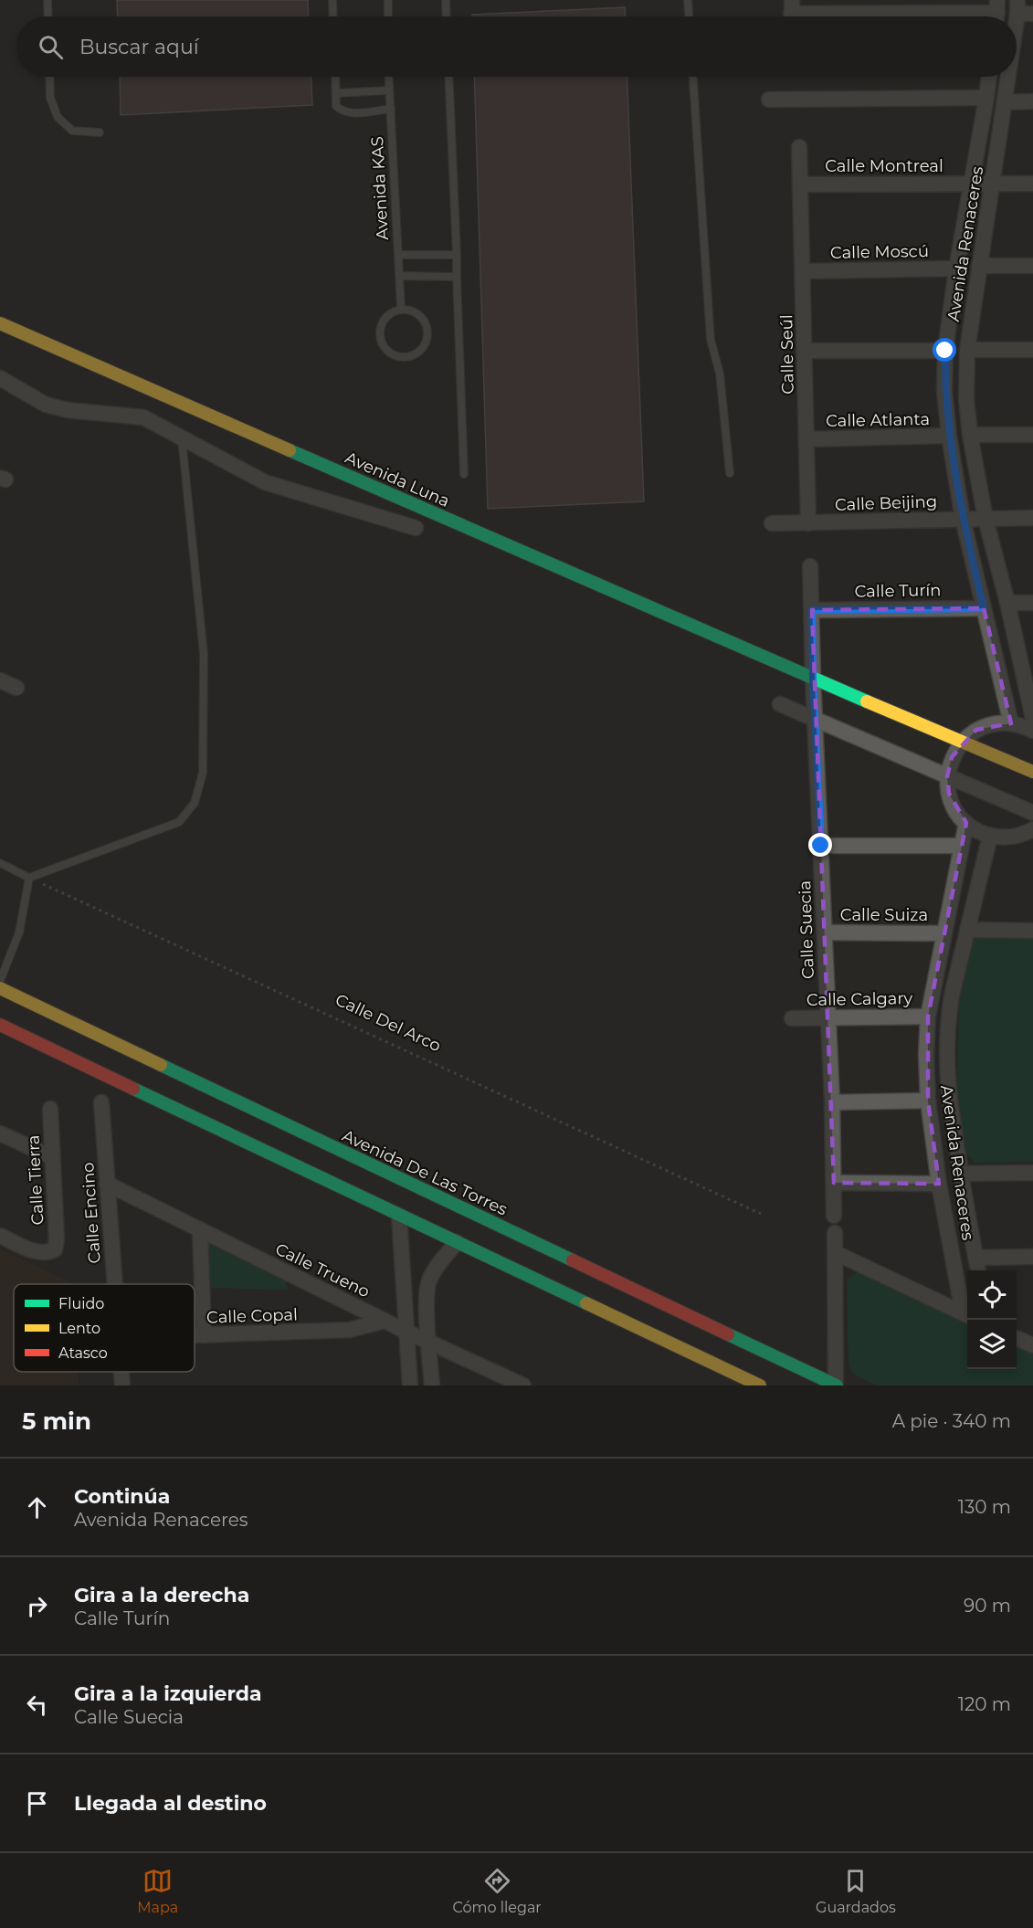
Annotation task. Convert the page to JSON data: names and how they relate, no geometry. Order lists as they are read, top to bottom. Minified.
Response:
{"streets":{"street":["Calle Montreal","Avenida Renaceres","Calle Moscú","Calle Seúl","Calle Atlanta","Avenida Luna","Calle Beijing","Calle Turín","Calle Suiza","Calle Suecia","Calle Calgary","Avenida De Las Torres","Calle Tierra","Calle Encino","Calle Trueno","Calle Copal"],"lane":["Avenida KAS"],"path":["Calle Del Arco"]},"crossings":[["Calle Montreal","Avenida Renaceres"],["Calle Montreal","Calle Seúl"],["Avenida Renaceres","Calle Moscú"],["Avenida Renaceres","Calle Atlanta"],["Avenida Renaceres","Calle Beijing"],["Avenida Renaceres","Calle Turín"],["Avenida Renaceres","Calle Suiza"],["Avenida Renaceres","Calle Calgary"],["Calle Moscú","Calle Seúl"],["Calle Seúl","Calle Atlanta"],["Calle Seúl","Calle Beijing"],["Avenida Luna","Calle Suecia"],["Calle Turín","Calle Suecia"],["Calle Suiza","Calle Suecia"],["Calle Suecia","Calle Calgary"],["Calle Encino","Calle Trueno"],["Calle Trueno","Calle Copal"]],"legend":["Fluido","Lento","Atasco"],"page":{"search":"Buscar aquí","heading":["5 min","A pie · 340 m"],"list":[["Continúa","Avenida Renaceres","130 m"],["Gira a la derecha","Calle Turín","90 m"],["Gira a la izquierda","Calle Suecia","120 m"],"Llegada al destino"],"nav":["Mapa","Cómo llegar","Guardados"]}}
